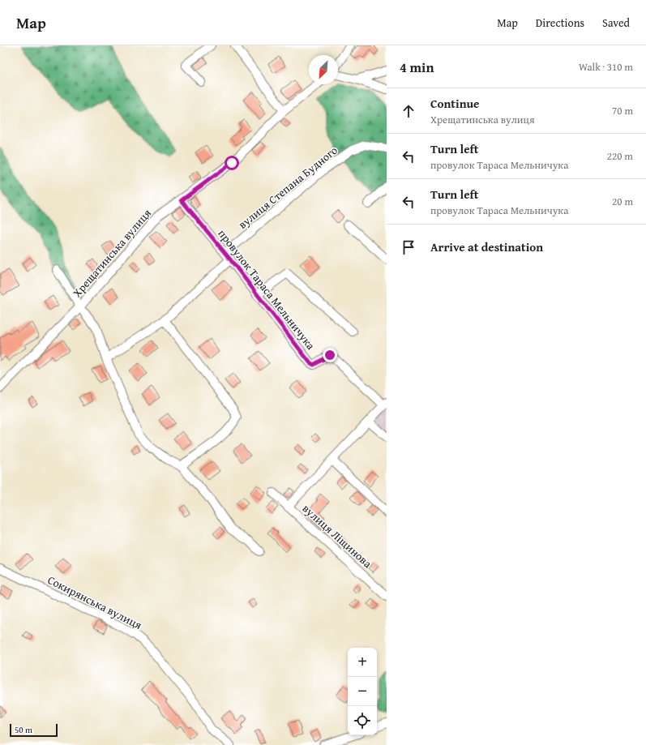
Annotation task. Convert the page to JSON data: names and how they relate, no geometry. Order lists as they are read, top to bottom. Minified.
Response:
{"streets":{"street":["вулиця Степана Будного","Хрещатинська вулиця","провулок Тараса Мельничука","вулиця Ліщинова","Сокирянська вулиця"]},"crossings":[["вулиця Степана Будного","провулок Тараса Мельничука"],["Хрещатинська вулиця","провулок Тараса Мельничука"]],"scale_bar":"50 m","north":"bottom left","page":{"header":"Map","nav":["Map","Directions","Saved"],"heading":["4 min","Walk · 310 m"],"list":[["Continue","Хрещатинська вулиця","70 m"],["Turn left","провулок Тараса Мельничука","220 m"],["Turn left","провулок Тараса Мельничука","20 m"],"Arrive at destination"],"map_buttons":["+","−"],"scale":"50 m"}}
